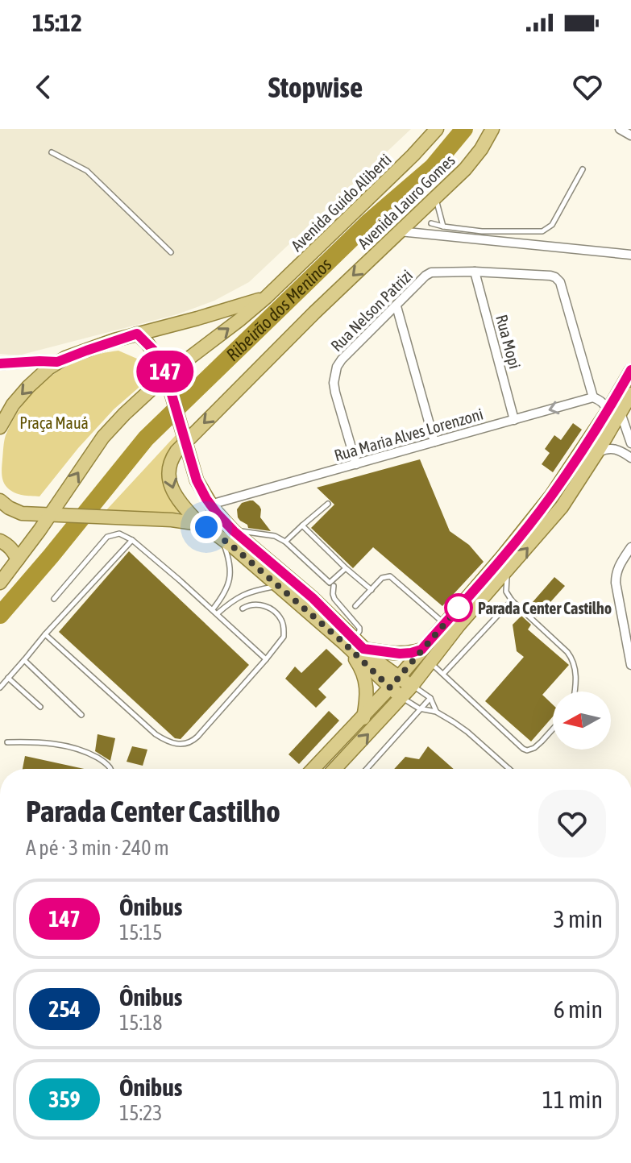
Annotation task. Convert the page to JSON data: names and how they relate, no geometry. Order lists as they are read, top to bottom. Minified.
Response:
{"streets":{"main road":["Avenida Lauro Gomes","Avenida Guido Aliberti"],"street":["Rua Nelson Patrizi","Rua Mopi","Rua Maria Alves Lorenzoni"]},"crossings":[["Rua Nelson Patrizi","Rua Mopi"],["Rua Nelson Patrizi","Rua Maria Alves Lorenzoni"],["Rua Mopi","Rua Maria Alves Lorenzoni"]],"one_way":["Avenida Lauro Gomes"],"water":["Ribeirão dos Meninos"],"parks":["Praça Mauá"],"places":["Parada Center Castilho"],"lines":["bus line 147"],"north":"left","page":{"status":"15:12","header":"Stopwise","on_map":"147","heading":["Parada Center Castilho","A pé · 3 min · 240 m"],"list":[{"mark":"147","name":"Ônibus","note":"15:15","value":"3 min"},{"mark":"254","name":"Ônibus","note":"15:18","value":"6 min"},{"mark":"359","name":"Ônibus","note":"15:23","value":"11 min"}]}}
